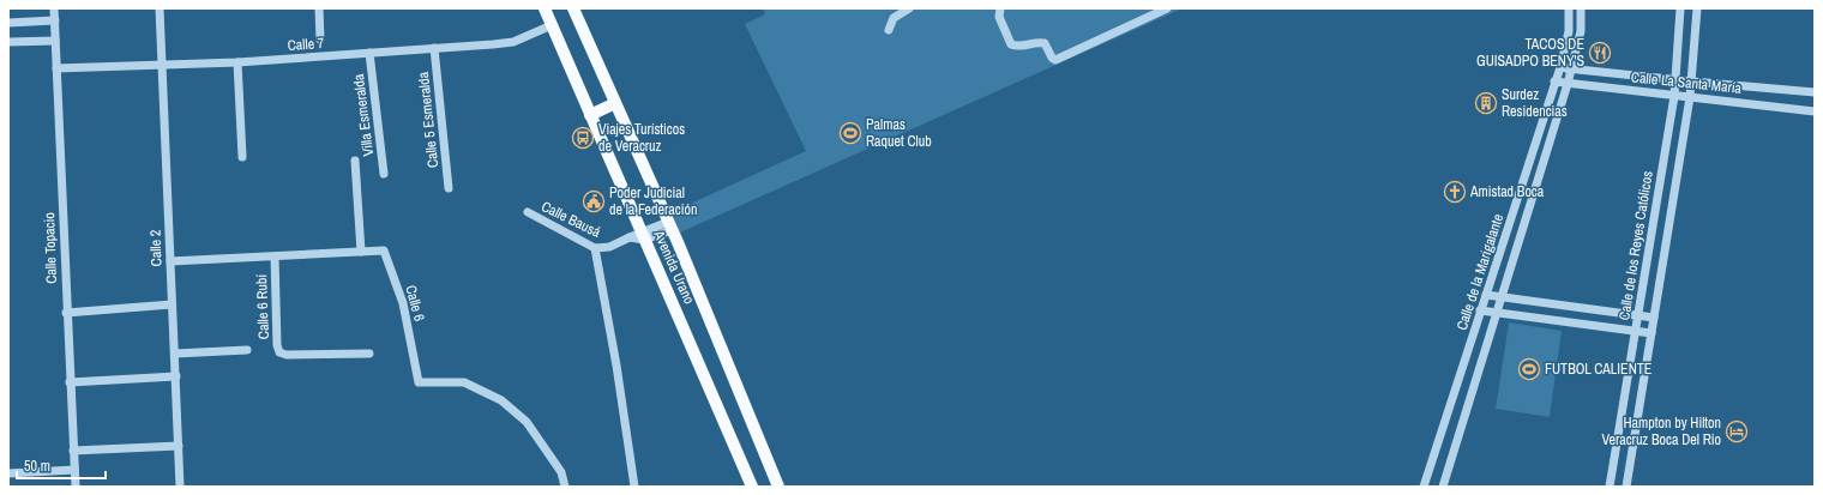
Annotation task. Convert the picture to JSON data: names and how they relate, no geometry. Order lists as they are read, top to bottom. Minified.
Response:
{"streets":{"main road":["Avenida Urano"],"street":["Calle 7","Calle La Santa María","Villa Esmeralda","Calle 5 Esmeralda","Calle Bausá","Calle de los Reyes Católicos","Calle Topacio","Calle 2","Calle de la Marigalante","Calle 6","Calle 6 Rubí"]},"crossings":[["Calle 7","Villa Esmeralda"],["Calle 7","Calle 5 Esmeralda"],["Calle 7","Calle Topacio"],["Calle 7","Calle 2"],["Calle 7","Avenida Urano"],["Calle La Santa María","Calle de los Reyes Católicos"],["Calle La Santa María","Calle de la Marigalante"],["Calle Bausá","Avenida Urano"],["Calle 2","Calle 6"],["Calle 6","Calle 6 Rubí"]],"places":{"restaurant":["TACOS DE GUISADPO BENY'S"],"building":["Surdez Residencias"],"sports":["Palmas Raquet Club","FUTBOL CALIENTE"],"bus stop":["Viajes Turísticos de Veracruz"],"church":["Amistad Boca"],"public building":["Poder Judicial de la Federación"],"hotel":["Hampton by Hilton Veracruz Boca Del Rio"]},"scale_bar":"50 m"}
